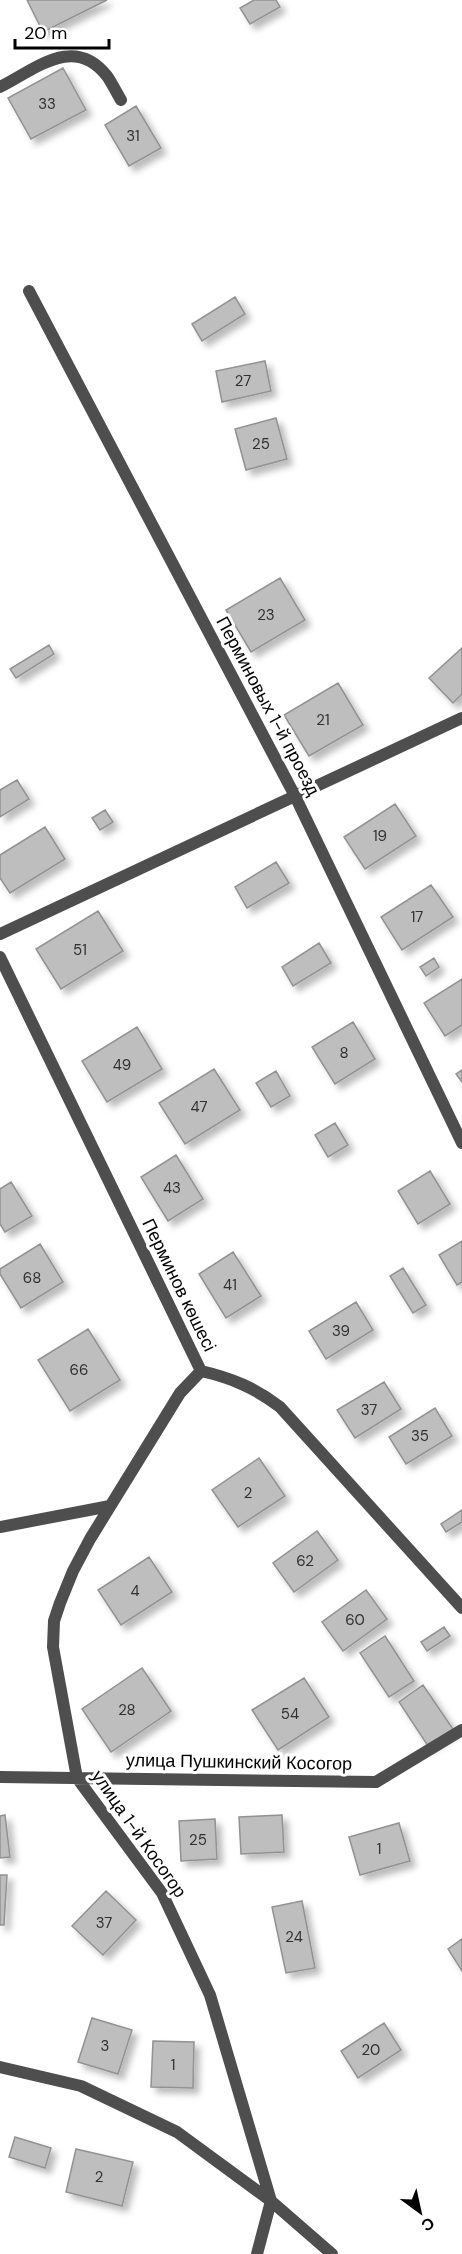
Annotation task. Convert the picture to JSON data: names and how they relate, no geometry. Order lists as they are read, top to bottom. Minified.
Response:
{"streets":{"street":["Перминовых 1-й проезд","Перминов көшесі","улица Пушкинский Косогор","улица 1-й Косогор"]},"crossings":[["Перминов көшесі","улица 1-й Косогор"],["улица Пушкинский Косогор","улица 1-й Косогор"]],"house_numbers":["33","31","27","25","23","21","19","17","51","8","49","47","43","68","41","39","66","37","35","2","62","4","60","28","54","25","1","37","24","3","20","1","2"],"scale_bar":"20 m","north":"bottom right"}
